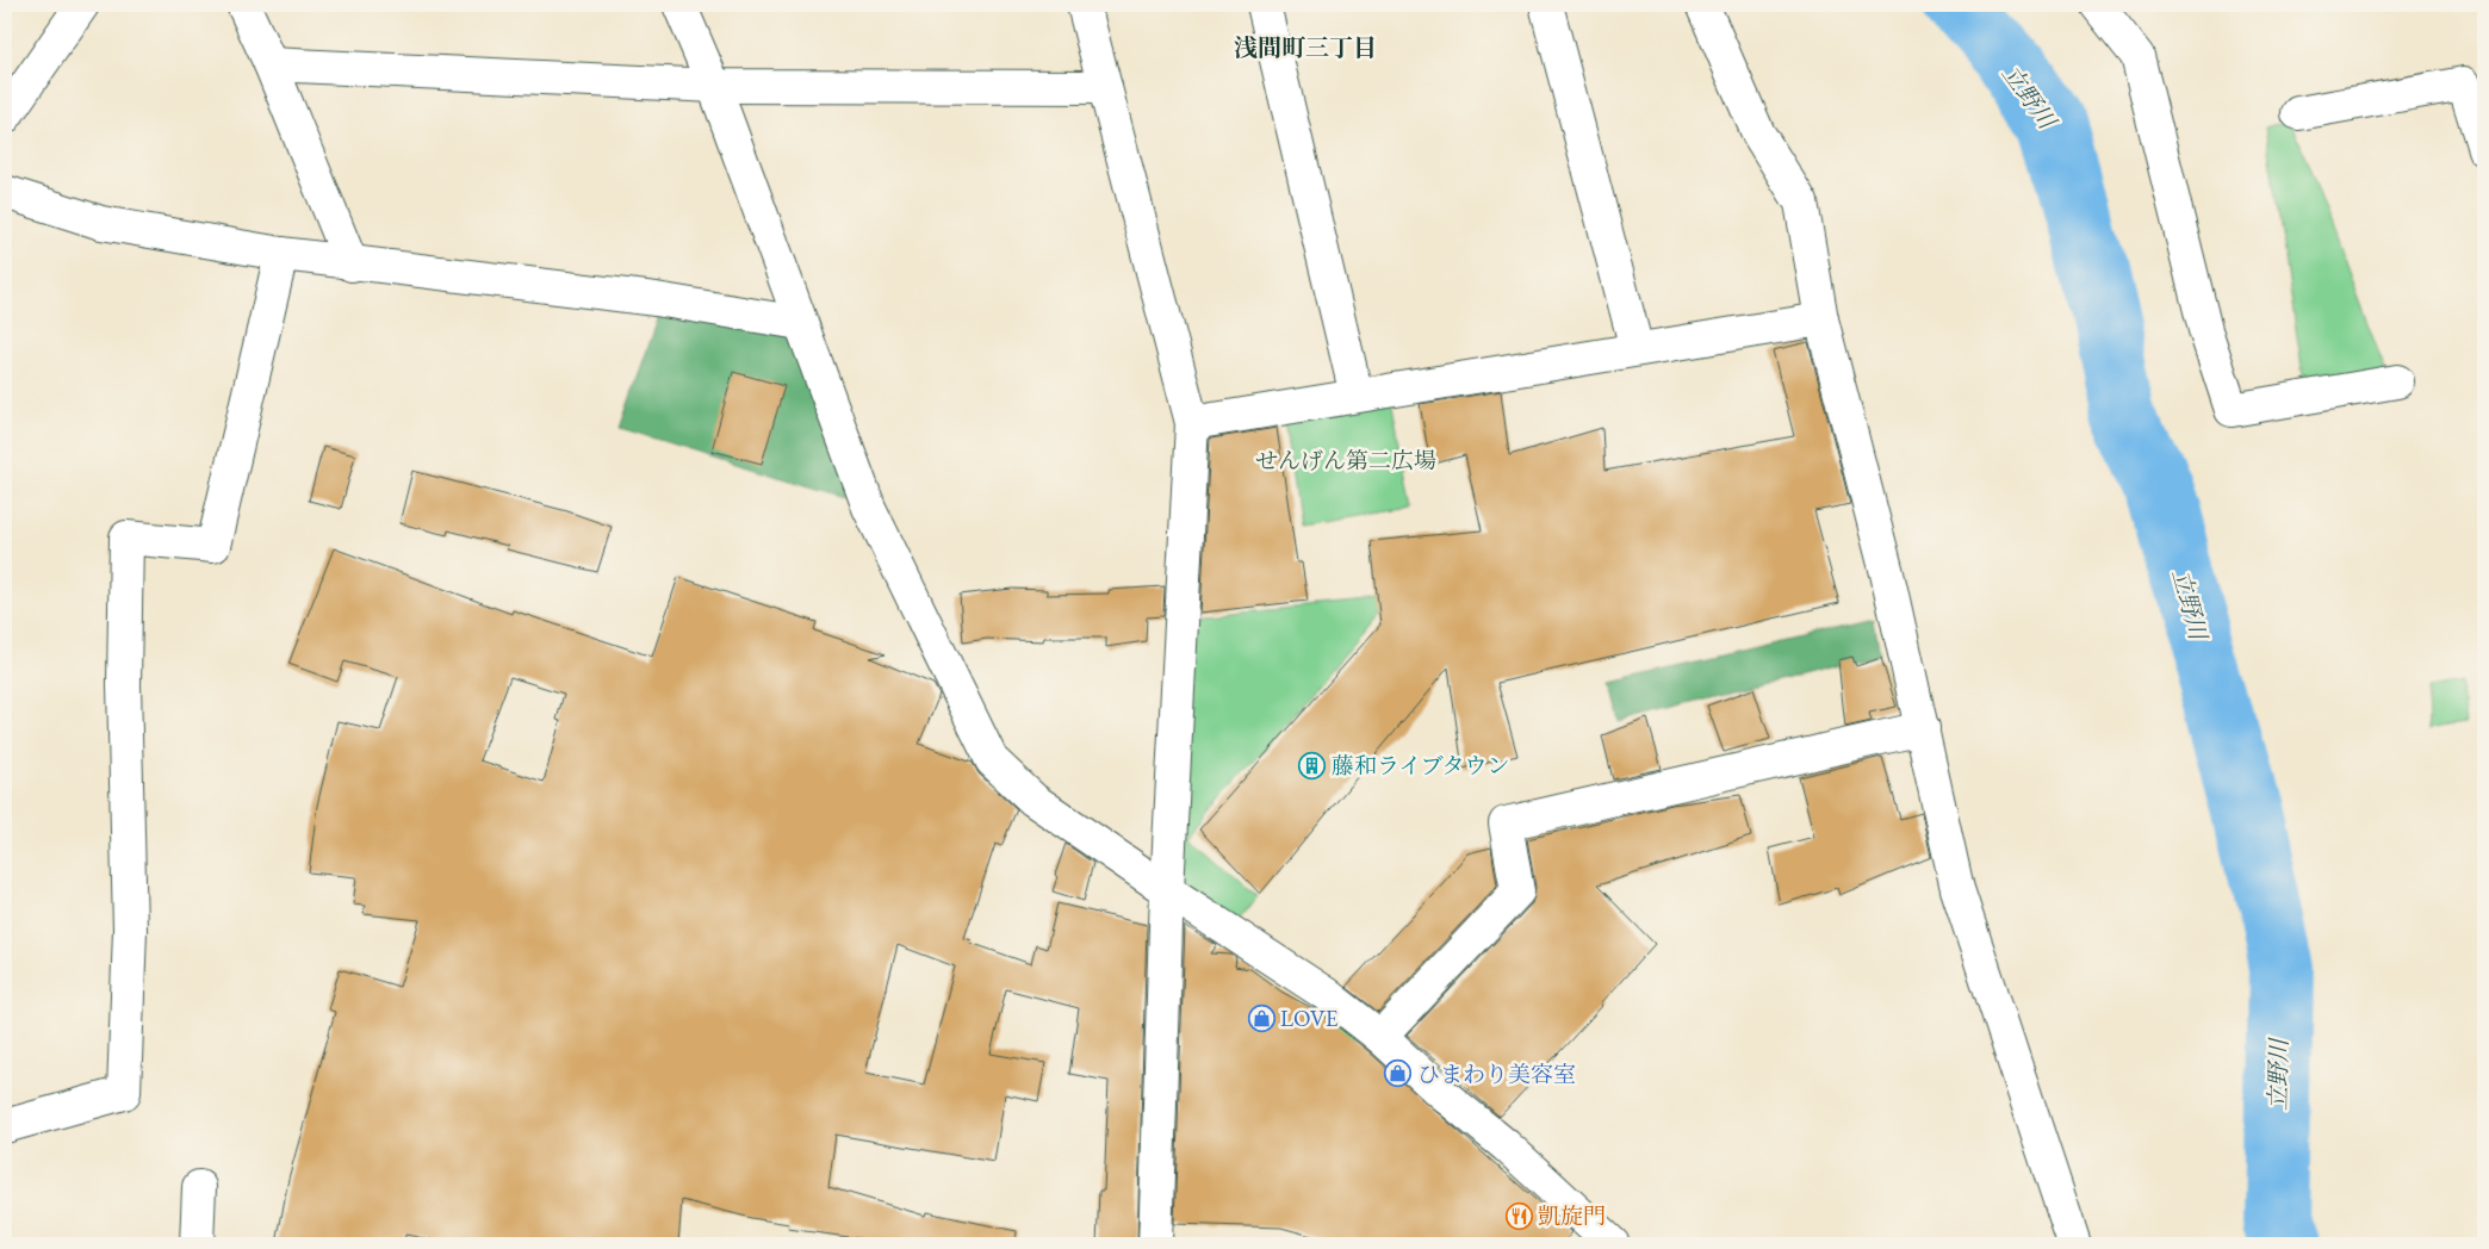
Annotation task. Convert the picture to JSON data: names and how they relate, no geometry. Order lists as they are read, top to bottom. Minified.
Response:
{"districts":["浅間町三丁目"],"water":["立野川"],"parks":["せんげん第二広場"],"places":{"building":["藤和ライブタウン"],"shop":["LOVE","ひまわり美容室"],"restaurant":["凱旋門"]}}
